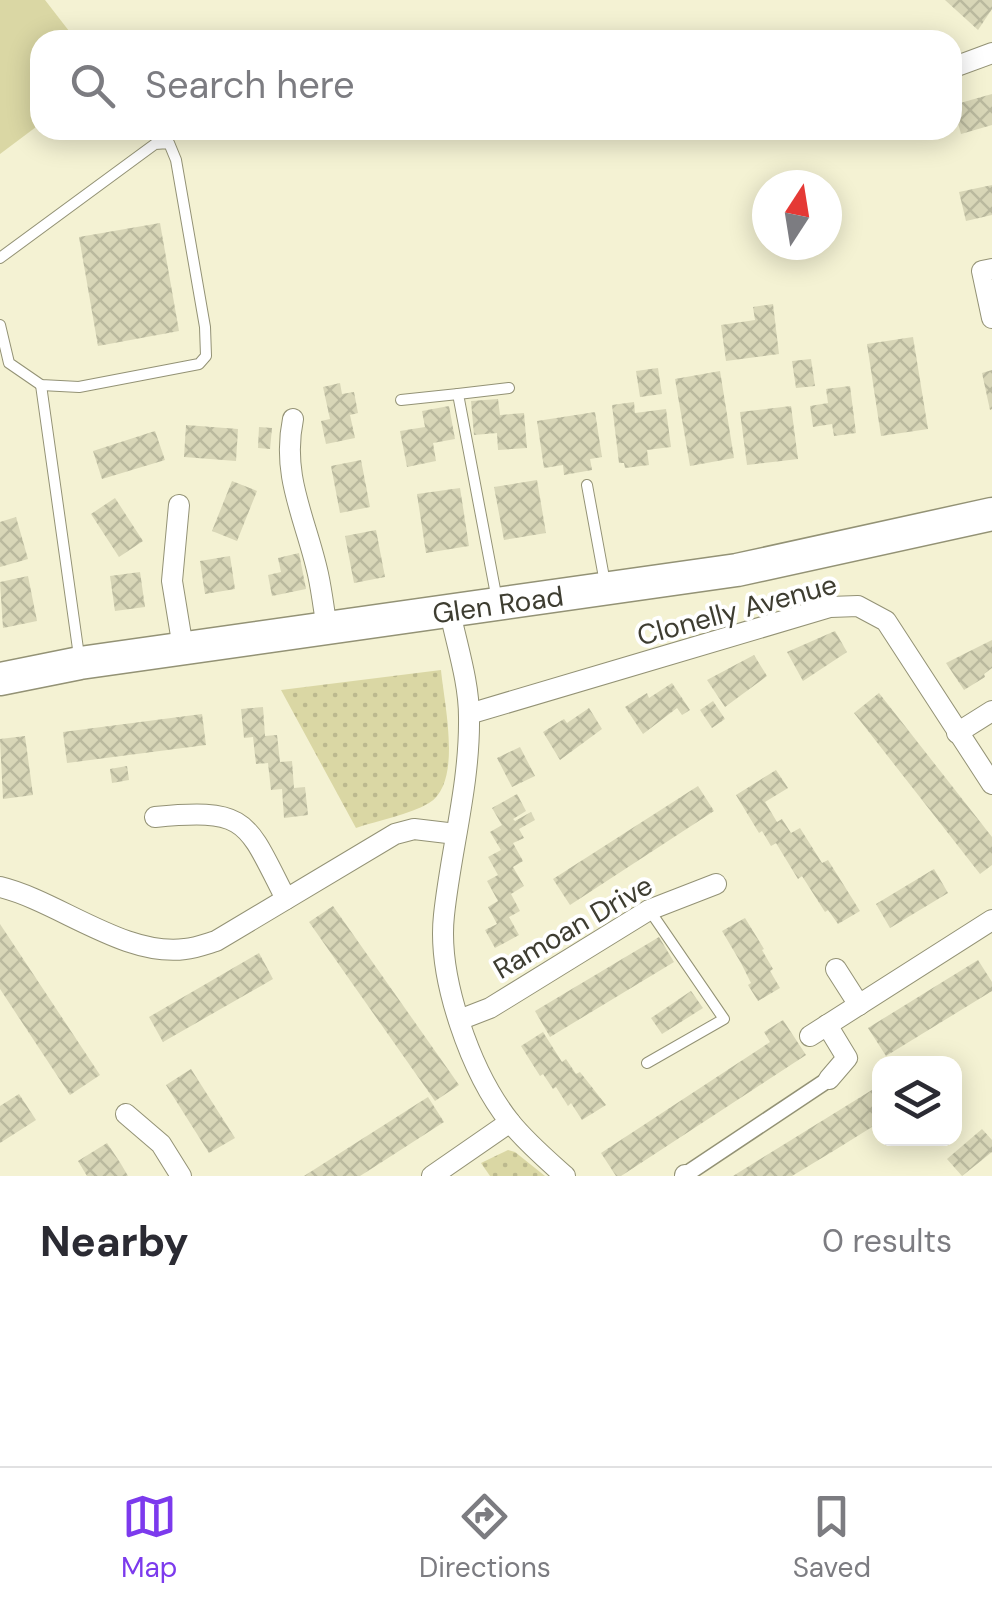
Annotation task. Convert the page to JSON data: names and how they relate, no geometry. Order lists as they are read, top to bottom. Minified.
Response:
{"streets":{"main road":["Glen Road"],"street":["Clonelly Avenue","Ramoan Drive"]},"north":"top","page":{"search":"Search here","heading":["Nearby","0 results"],"nav":["Map","Directions","Saved"]}}
